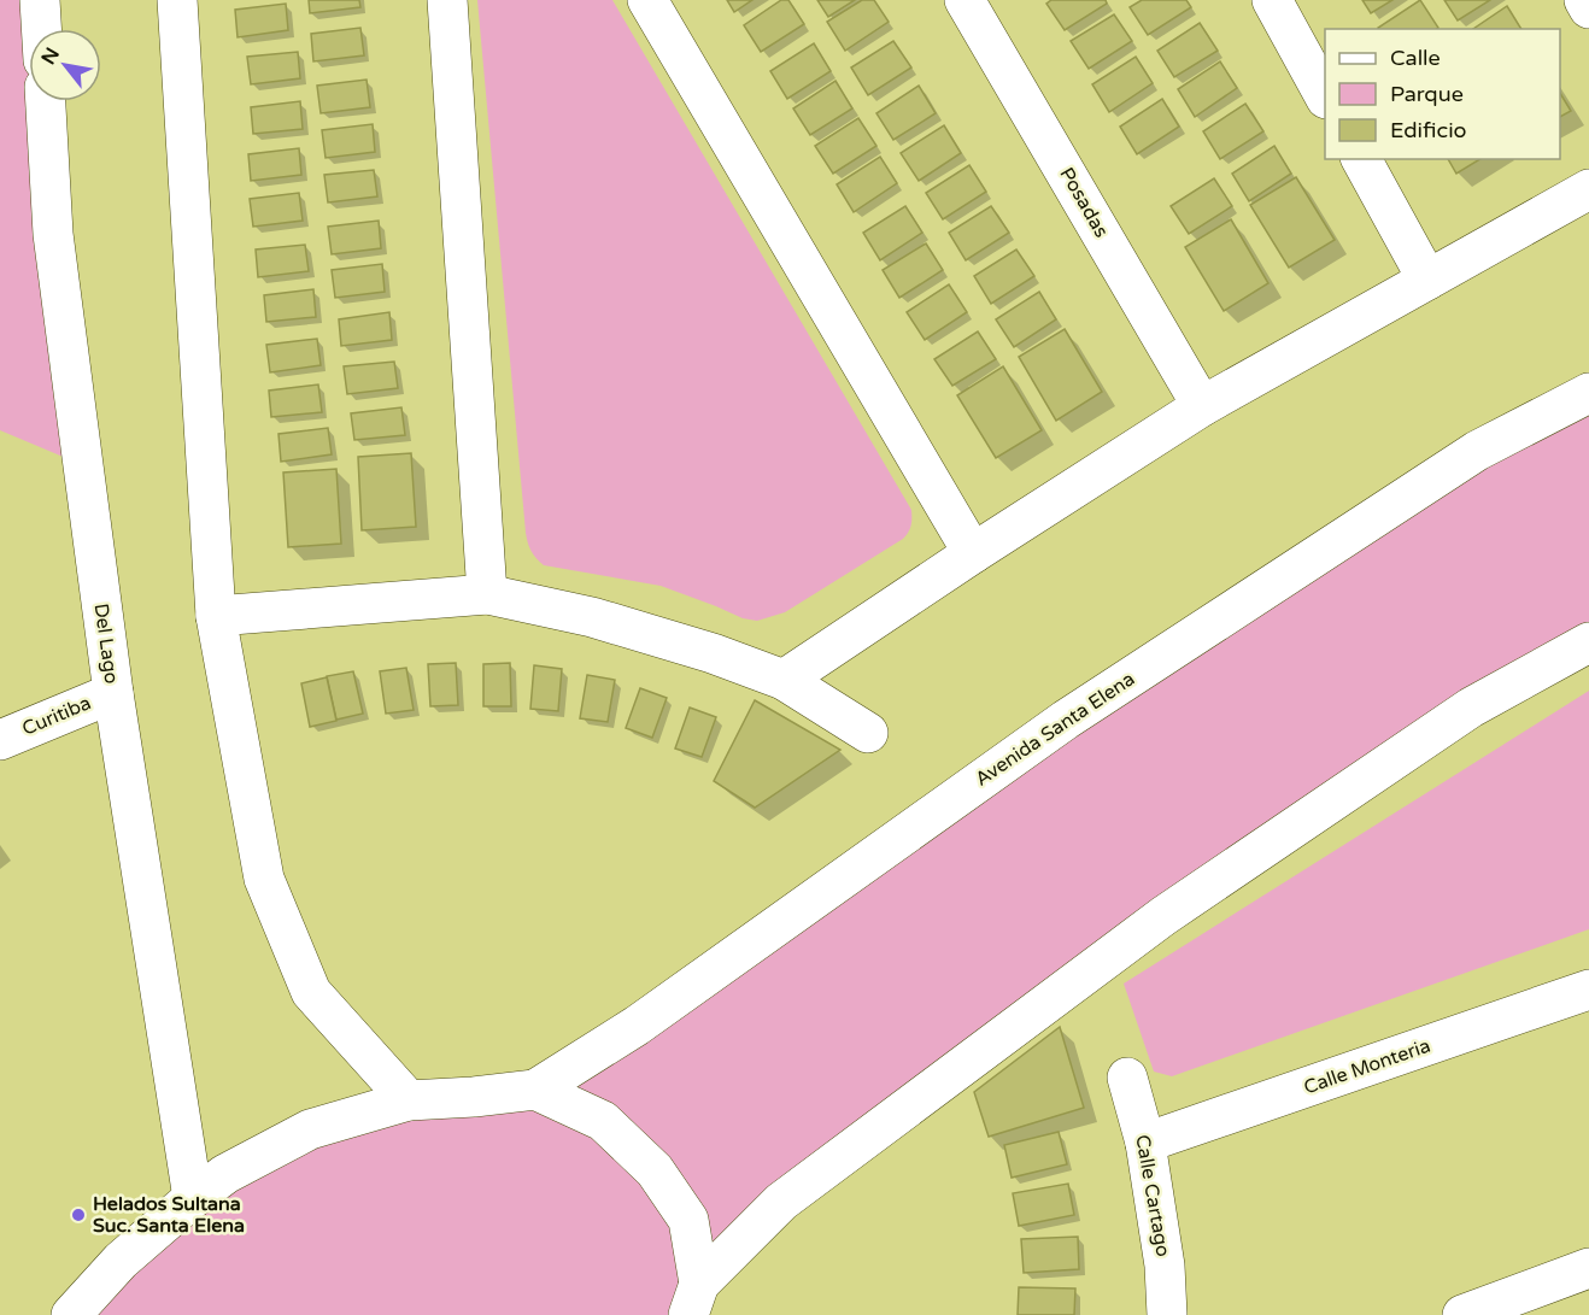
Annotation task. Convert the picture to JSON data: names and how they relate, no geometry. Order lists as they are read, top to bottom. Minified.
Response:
{"streets":{"street":["Posadas","Del Lago","Curitiba","Avenida Santa Elena","Calle Monteria","Calle Cartago"]},"crossings":[["Del Lago","Curitiba"],["Calle Monteria","Calle Cartago"]],"places":["Helados Sultana Suc. Santa Elena"],"legend":["Calle","Parque","Edificio"],"north":"top left"}
